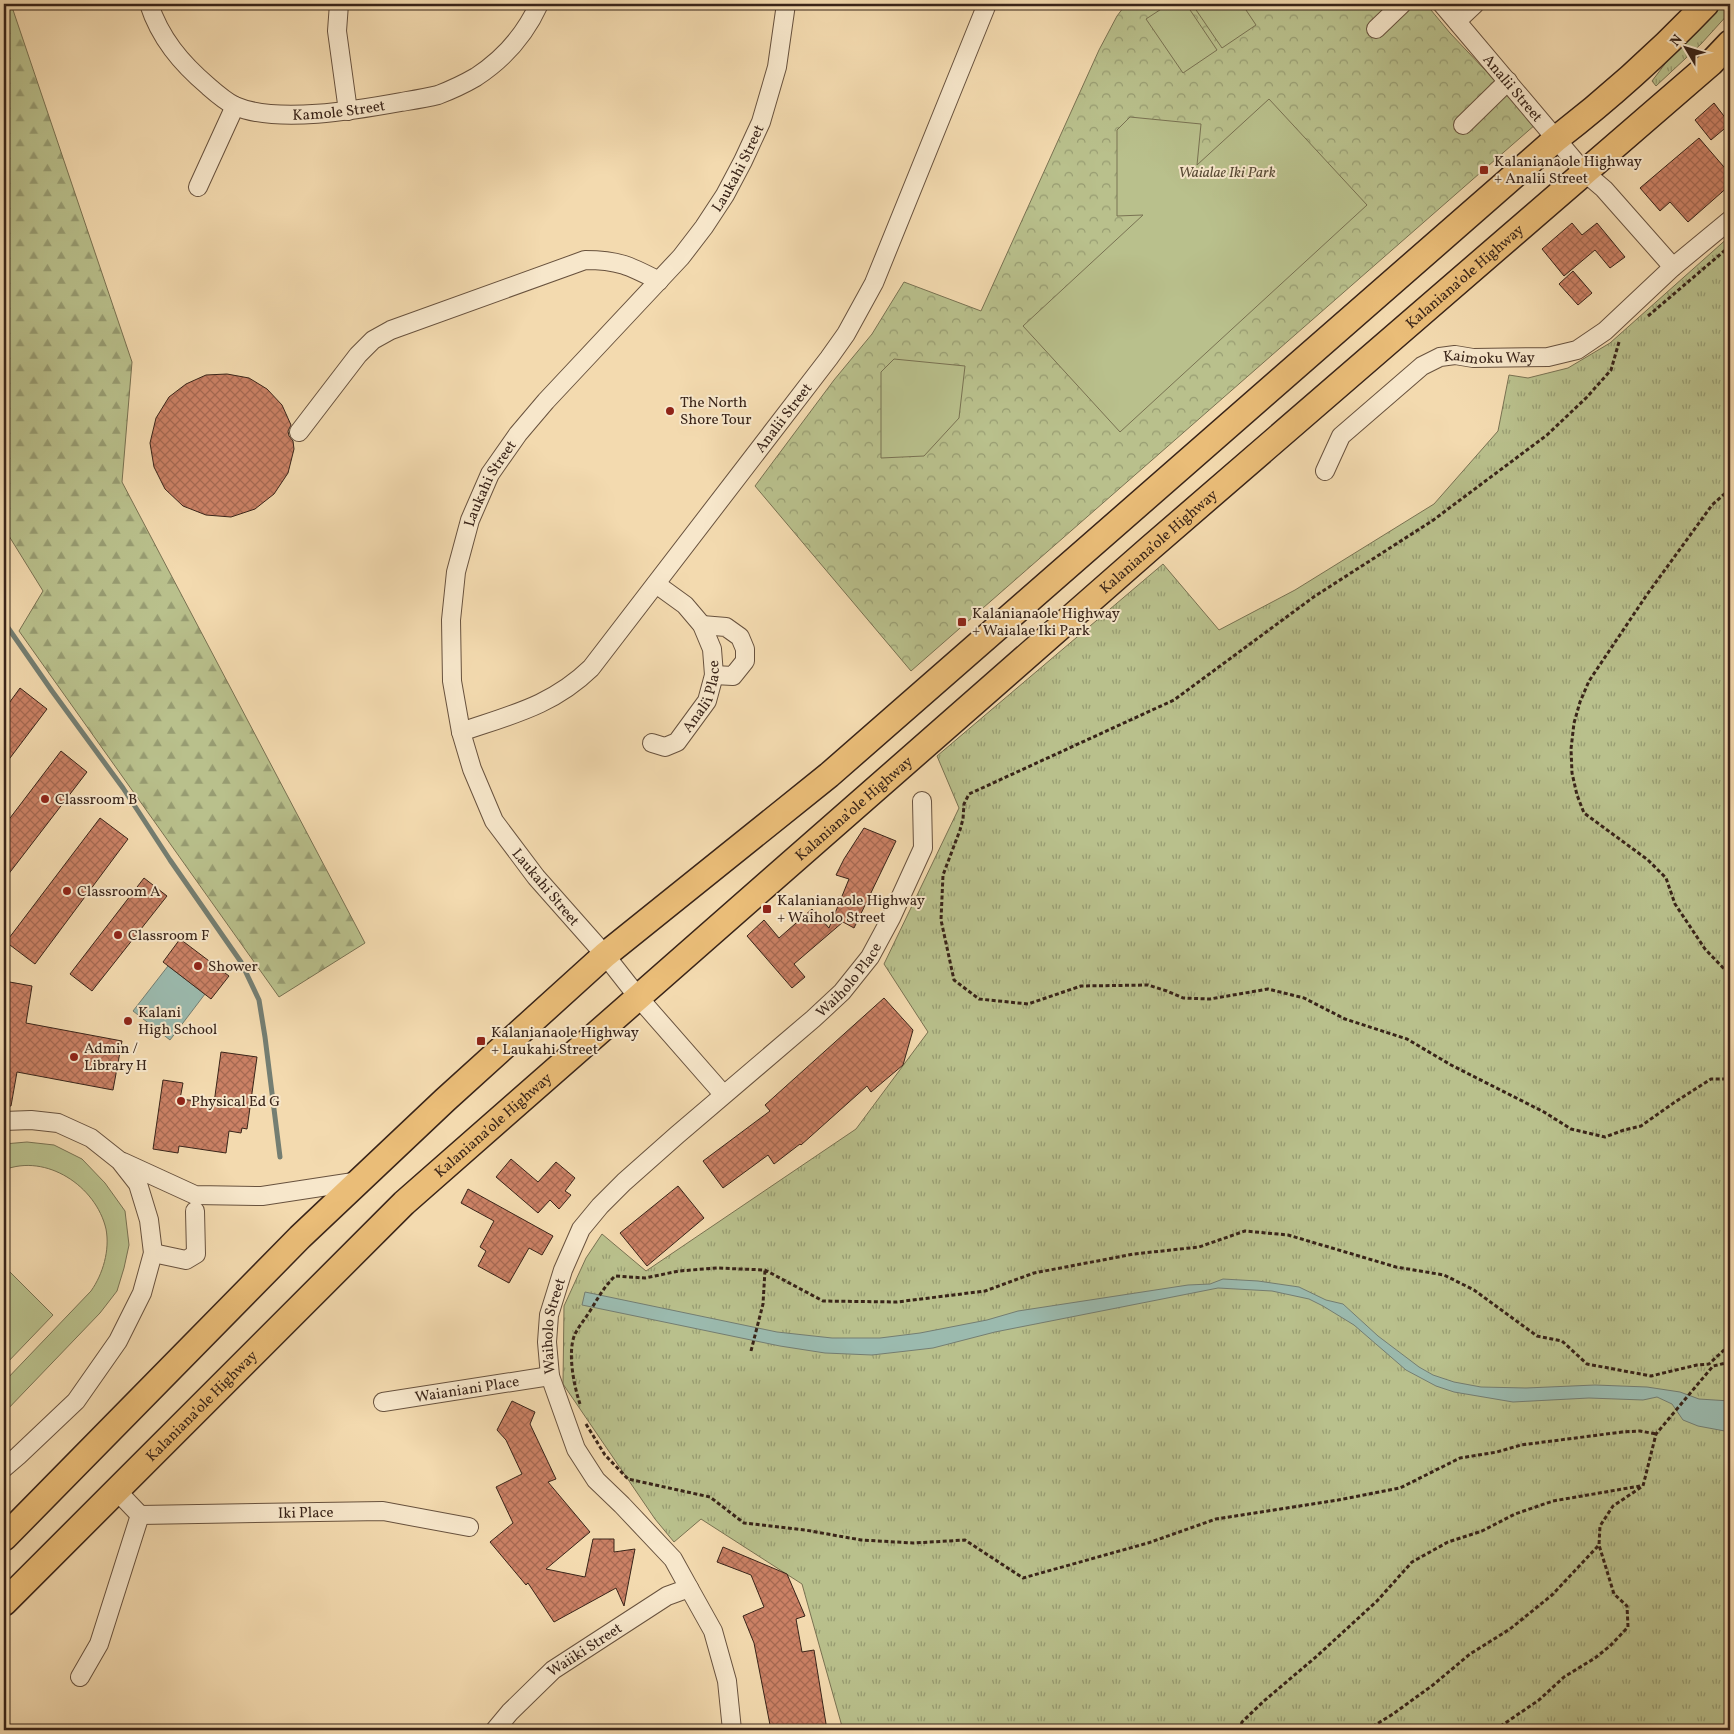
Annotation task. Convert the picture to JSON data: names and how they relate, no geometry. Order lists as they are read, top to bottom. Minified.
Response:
{"streets":{"highway":["Kalaniana’ole Highway"],"street":["Analii Street","Kamole Street","Laukahi Street","Kaimoku Way","Analii Place","Waiholo Place","Waiholo Street","Waianiani Place","Iki Place","Waiiki Street"]},"crossings":[["Analii Street","Laukahi Street"],["Analii Street","Kalaniana’ole Highway"],["Analii Street","Kaimoku Way"],["Analii Street","Analii Place"],["Laukahi Street","Kalaniana’ole Highway"],["Waiholo Place","Waiholo Street"],["Waiholo Street","Waianiani Place"],["Waiholo Street","Waiiki Street"]],"parks":["Waialae Iki Park"],"places":{"transit":["Kalanianaole Highway + Analii Street","Kalanianaole Highway + Waialae Iki Park","Kalanianaole Highway + Waiholo Street","Kalanianaole Highway + Laukahi Street"],"other":["The North Shore Tour","Classroom B","Classroom A","Classroom F","Shower","Kalani High School","Admin / Library H","Physical Ed G"]},"north":"top left"}
